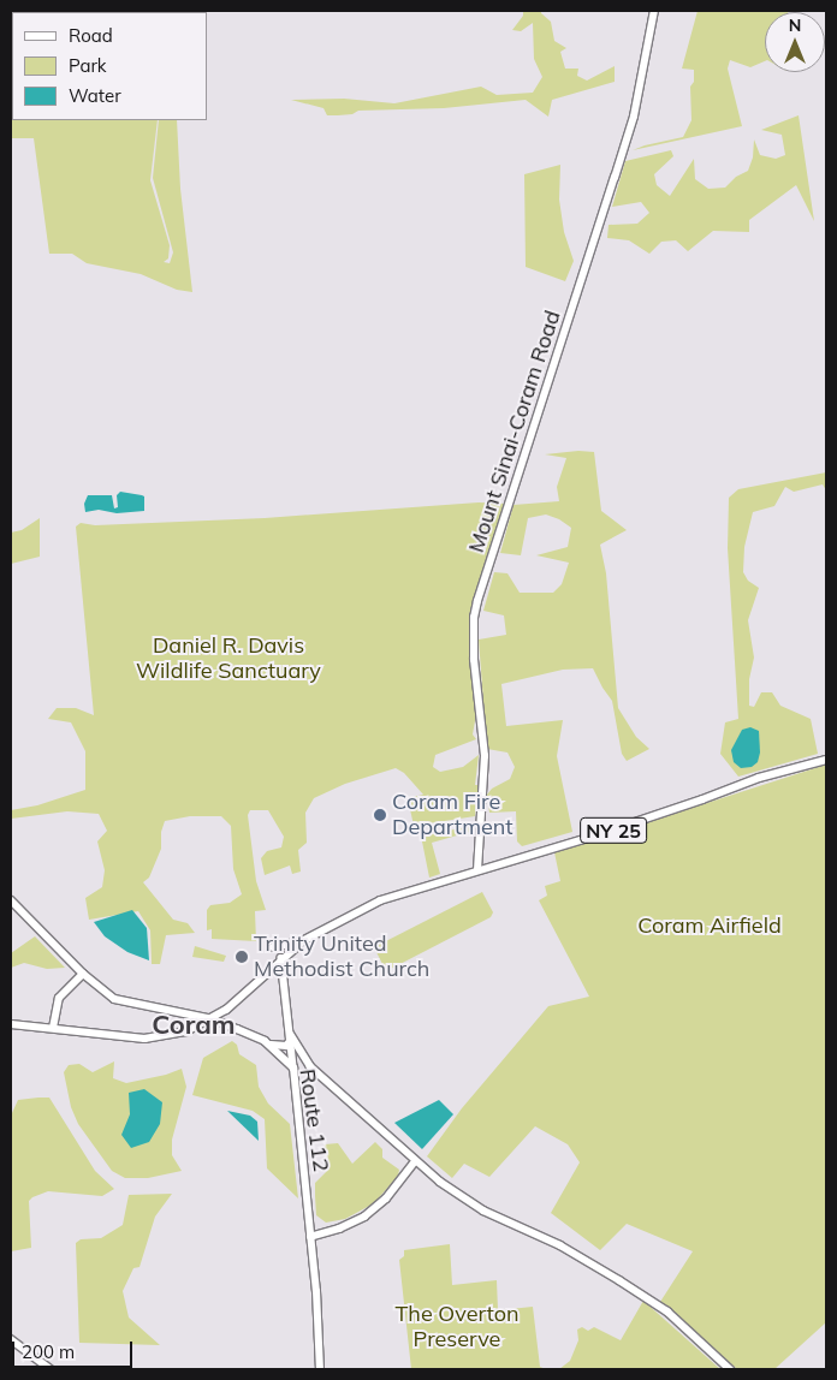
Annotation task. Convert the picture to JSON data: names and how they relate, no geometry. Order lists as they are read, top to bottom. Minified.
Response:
{"streets":{"main road":["Mount Sinai-Coram Road","NY 25","Route 112"]},"crossings":[["Mount Sinai-Coram Road","NY 25"],["NY 25","Route 112"]],"districts":["Coram"],"parks":["Daniel R. Davis Wildlife Sanctuary","Coram Airfield","The Overton Preserve"],"places":["Coram Fire Department","Trinity United Methodist Church"],"legend":["Road","Park","Water"],"scale_bar":"200 m","north":"top"}
